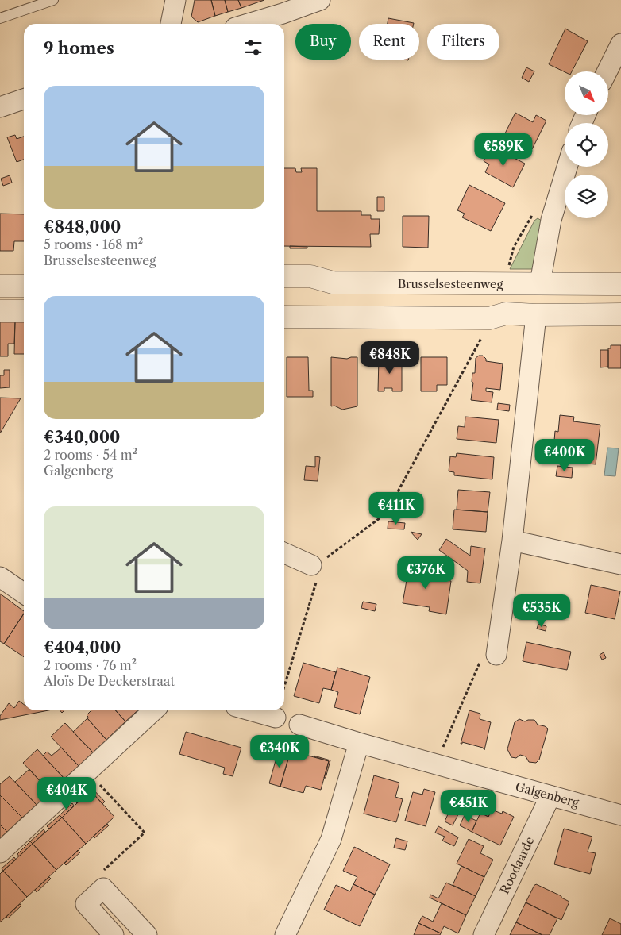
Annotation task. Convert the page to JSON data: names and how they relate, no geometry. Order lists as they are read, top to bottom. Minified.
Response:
{"streets":{"street":["Brusselsesteenweg","Galgenberg","Roodaarde"]},"crossings":[["Galgenberg","Roodaarde"]],"north":"bottom right","page":{"chip":["Buy","Rent","Filters"],"heading":"9 homes","list":[{"name":"€848,000","note":"5 rooms · 168 m² · Brusselsesteenweg"},{"name":"€340,000","note":"2 rooms · 54 m² · Galgenberg"},{"name":"€404,000","note":"2 rooms · 76 m² · Aloïs De Deckerstraat"}],"price":["€589K","€848K","€400K","€411K","€376K","€535K","€340K","€404K","€451K"]}}
